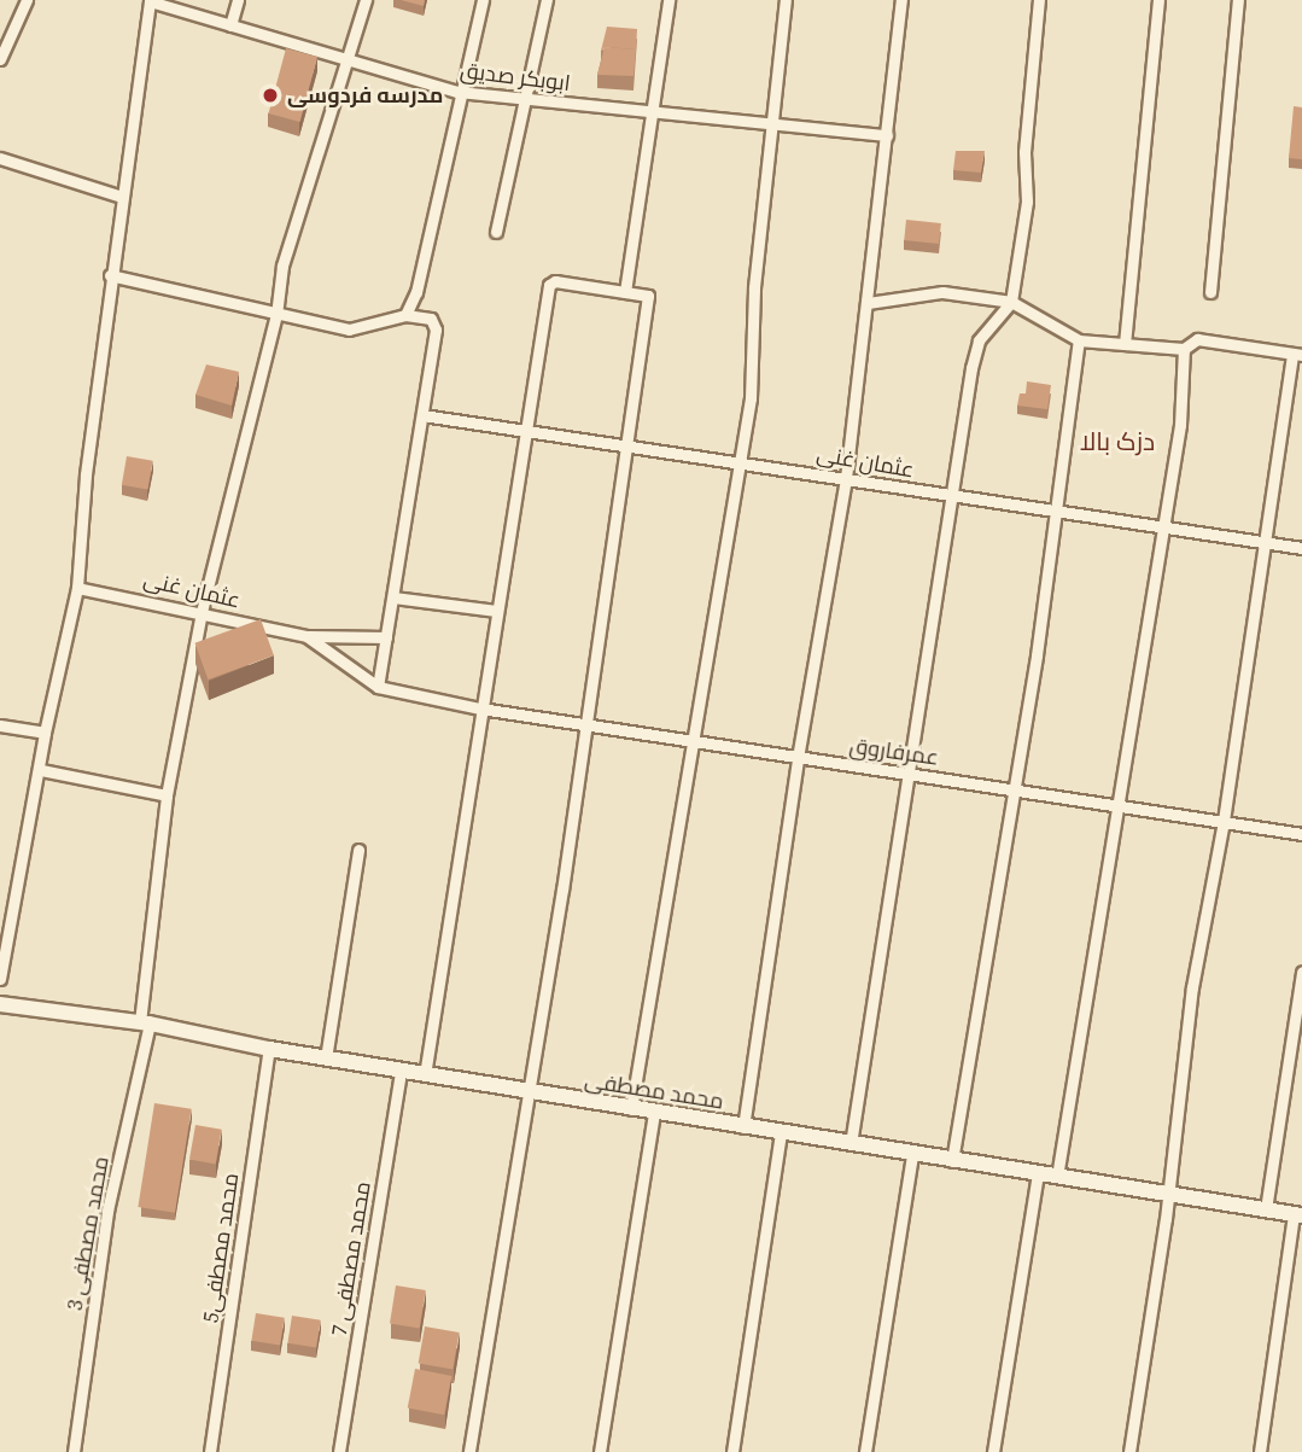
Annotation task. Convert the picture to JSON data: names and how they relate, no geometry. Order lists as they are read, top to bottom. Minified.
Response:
{"streets":{"street":["ابوبکر صدیق","عثمان غنی","عمرفاروق","محمد مصطفی","محمد مصطفی 3","محمد مصطفی5","محمد مصطفی 7"]},"crossings":[["ابوبکر صدیق","محمد مصطفی 3"],["عثمان غنی","عمرفاروق"],["عثمان غنی","محمد مصطفی 3"],["محمد مصطفی","محمد مصطفی 3"],["محمد مصطفی","محمد مصطفی5"],["محمد مصطفی","محمد مصطفی 7"]],"districts":["دزک بالا"],"places":["مدرسه فردوسی"]}
